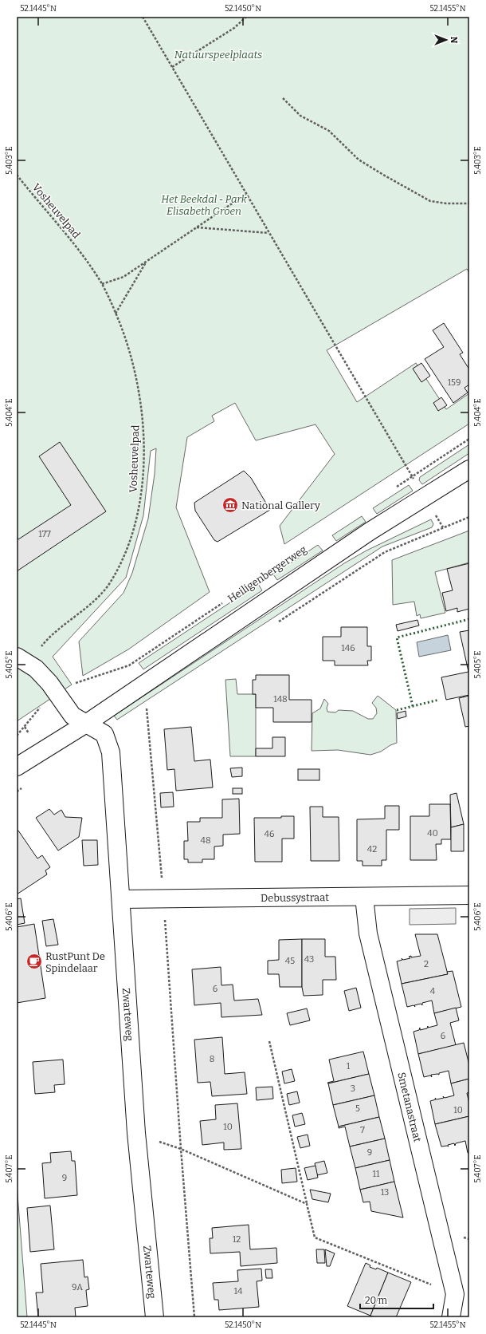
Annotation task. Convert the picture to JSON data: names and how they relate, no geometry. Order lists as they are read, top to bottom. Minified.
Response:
{"streets":{"street":["Debussystraat","Zwarteweg","Smetanastraat"],"path":["Vosheuvelpad","Heiligenbergerweg"]},"crossings":[["Debussystraat","Zwarteweg"],["Debussystraat","Smetanastraat"]],"parks":["Natuurspeelplaats","Het Beekdal - Park Elisabeth Groen"],"places":{"museum":["National Gallery"],"cafe":["RustPunt De Spindelaar"]},"house_numbers":["159","177","146","148","40","46","48","42","43","45","2","6","4","6","8","1","3","5","10","10","7","9","11","9","13","12","9A","14"],"scale_bar":"20 m","north":"right","coordinates":["52.1445°N","52.1450°N","52.1455°N","5.403°E","5.404°E","5.405°E","5.406°E","5.407°E"]}
